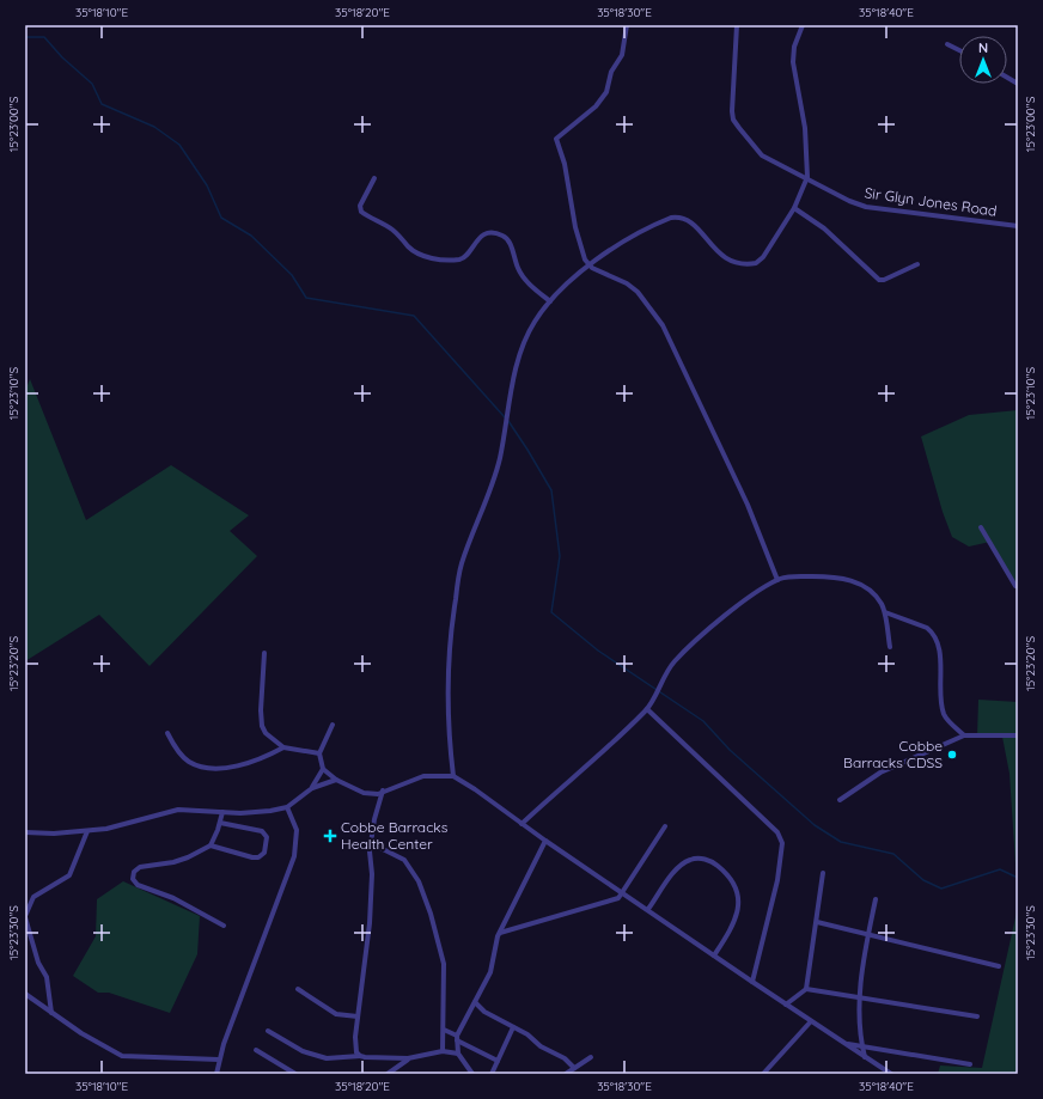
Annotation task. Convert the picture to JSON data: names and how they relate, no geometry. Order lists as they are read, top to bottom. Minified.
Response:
{"streets":{"street":["Sir Glyn Jones Road"]},"places":{"other":["Cobbe Barracks CDSS"],"health":["Cobbe Barracks Health Center"]},"north":"top","coordinates":["35°18'10\"E","35°18'20\"E","35°18'30\"E","35°18'40\"E","15°23'00\"S","15°23'10\"S","15°23'20\"S","15°23'30\"S"]}
